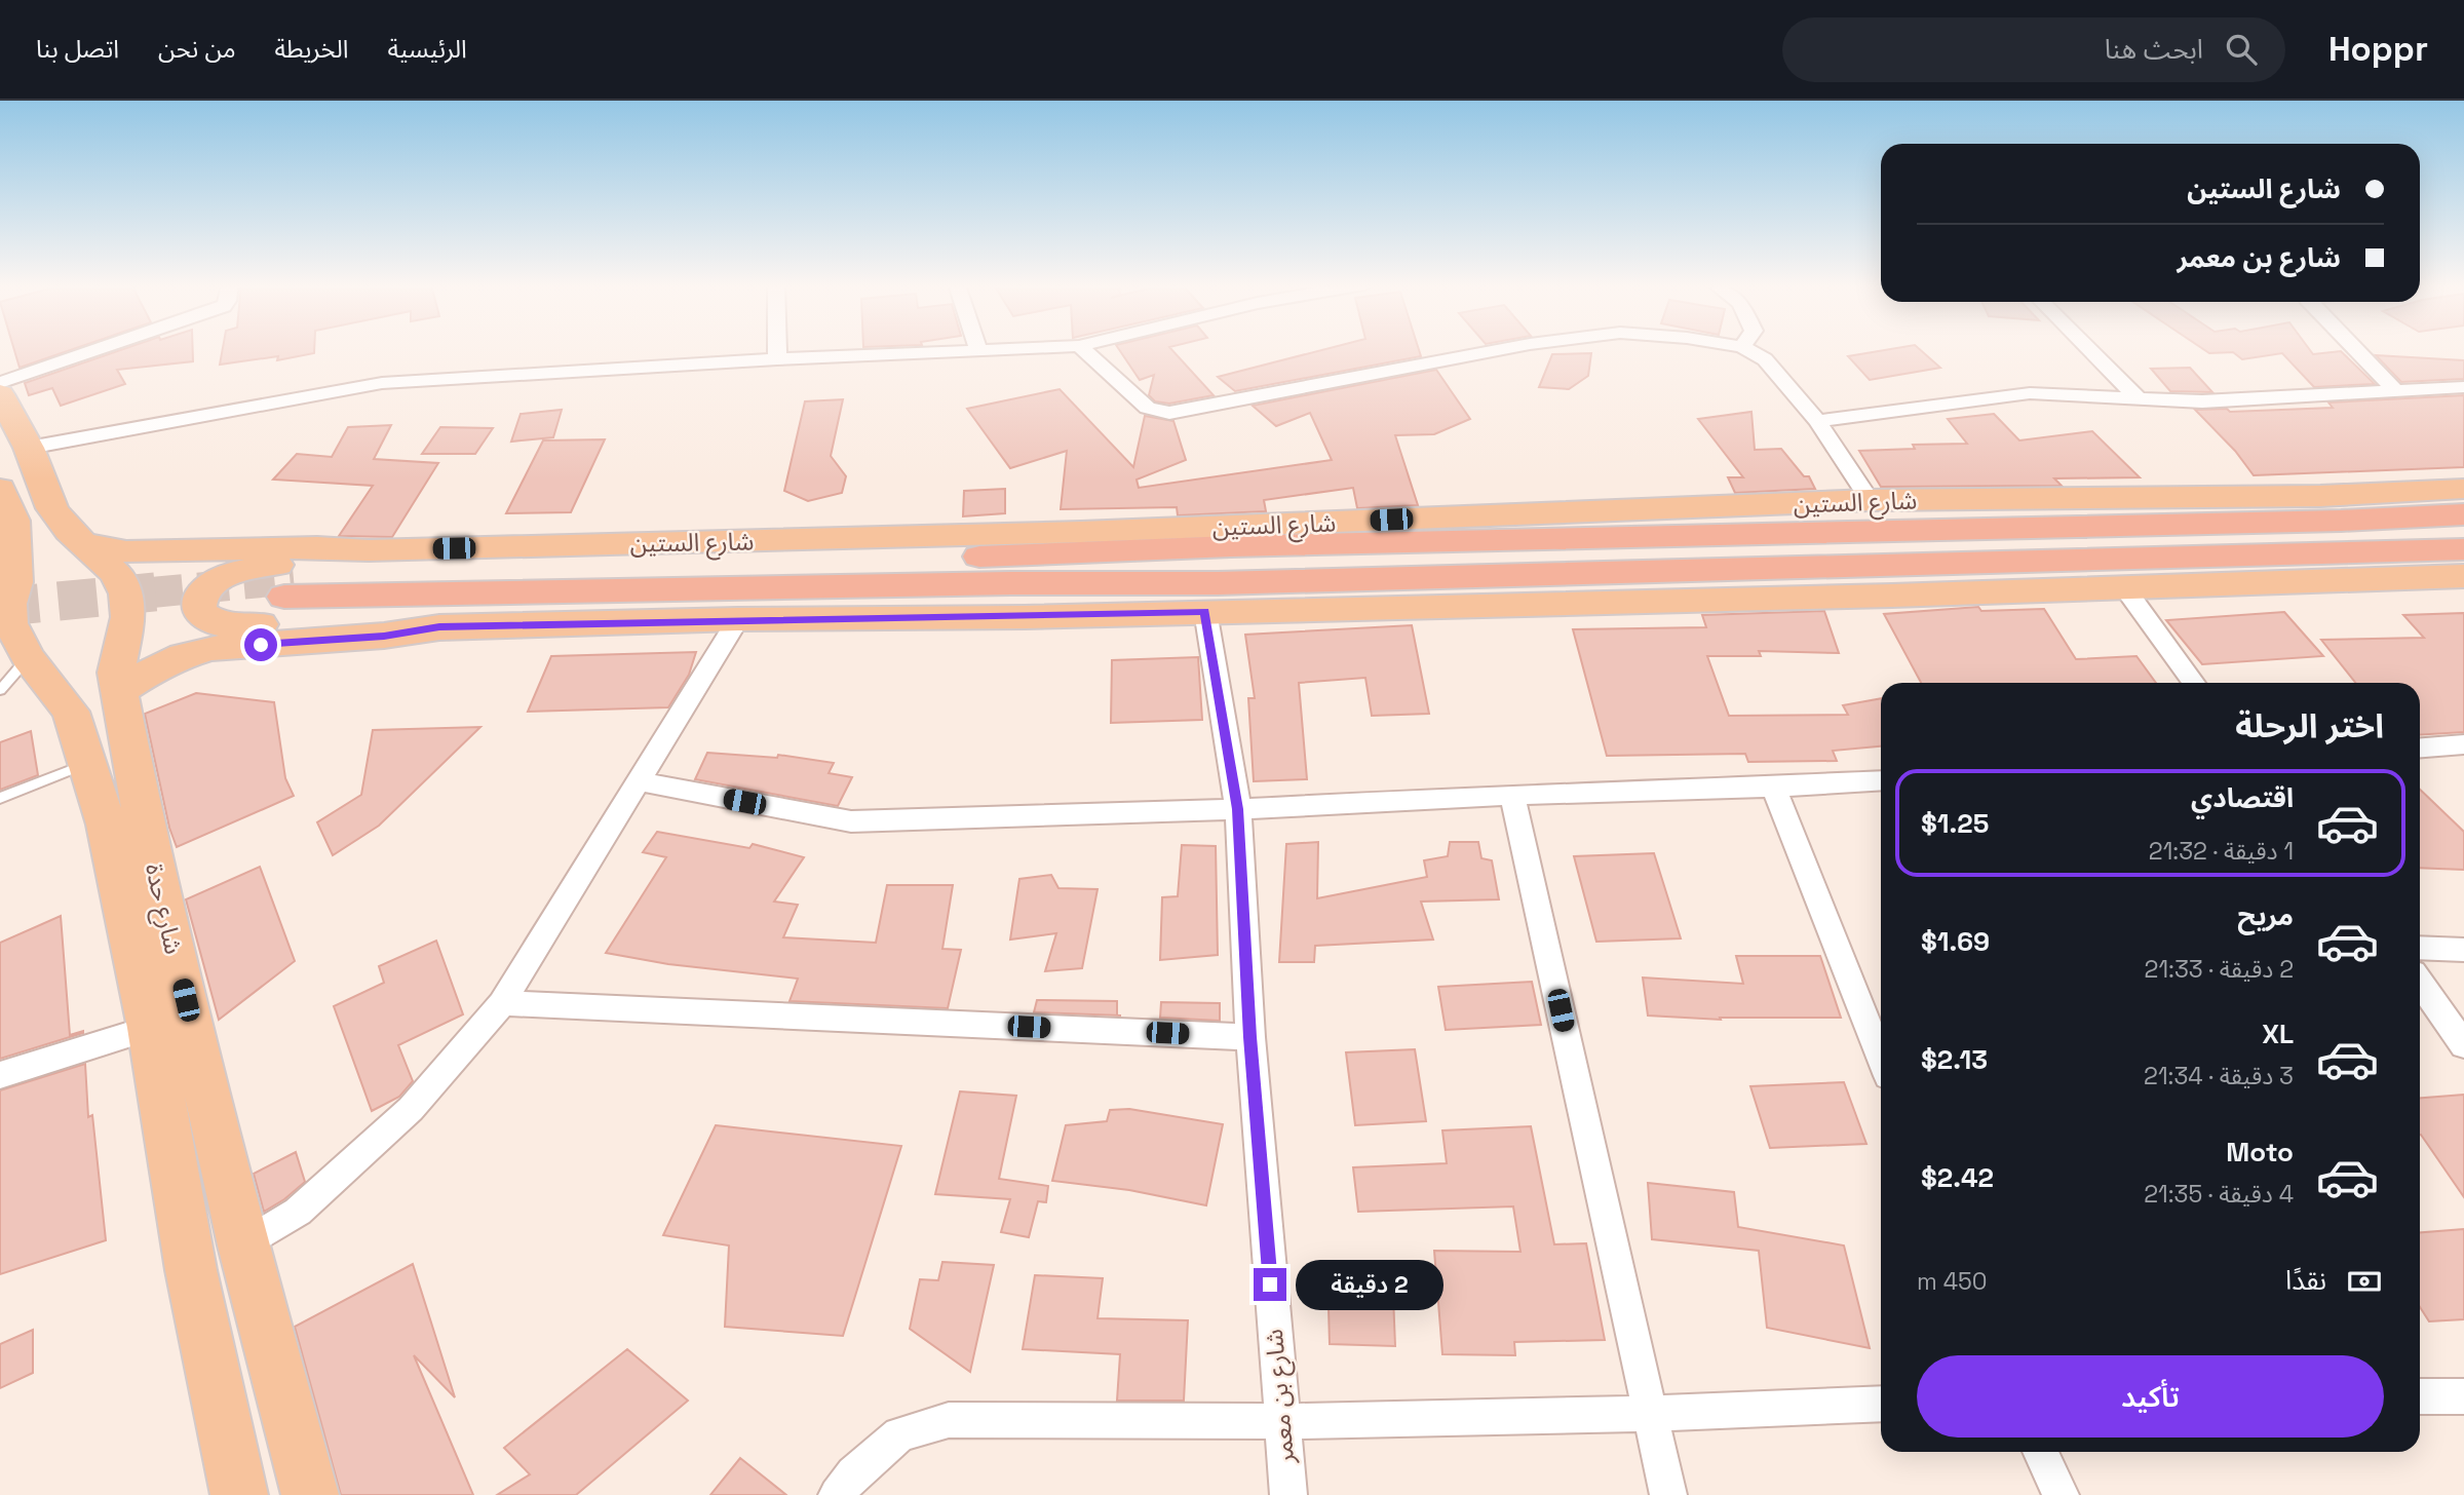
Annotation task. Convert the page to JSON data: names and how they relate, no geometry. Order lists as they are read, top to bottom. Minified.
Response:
{"streets":{"highway":["شارع الستين"],"main road":["شارع حدة"],"street":["شارع بن معمر"]},"crossings":[["شارع الستين","شارع حدة"],["شارع الستين","شارع بن معمر"]],"page":{"header":"Hoppr","search":"ابحث هنا","nav":["الرئيسية","الخريطة","من نحن","اتصل بنا"],"banner":["شارع الستين","شارع بن معمر"],"heading":"اختر الرحلة","list":[{"name":"اقتصادي","note":"1 دقيقة · 21:32","value":"$1.25"},{"name":"مريح","note":"2 دقيقة · 21:33","value":"$1.69"},{"name":"XL","note":"3 دقيقة · 21:34","value":"$2.13"},{"name":"Moto","note":"4 دقيقة · 21:35","value":"$2.42"}],"pay":["نقدًا","450 m"],"bubble":"2 دقيقة","buttons":"تأكيد"}}
